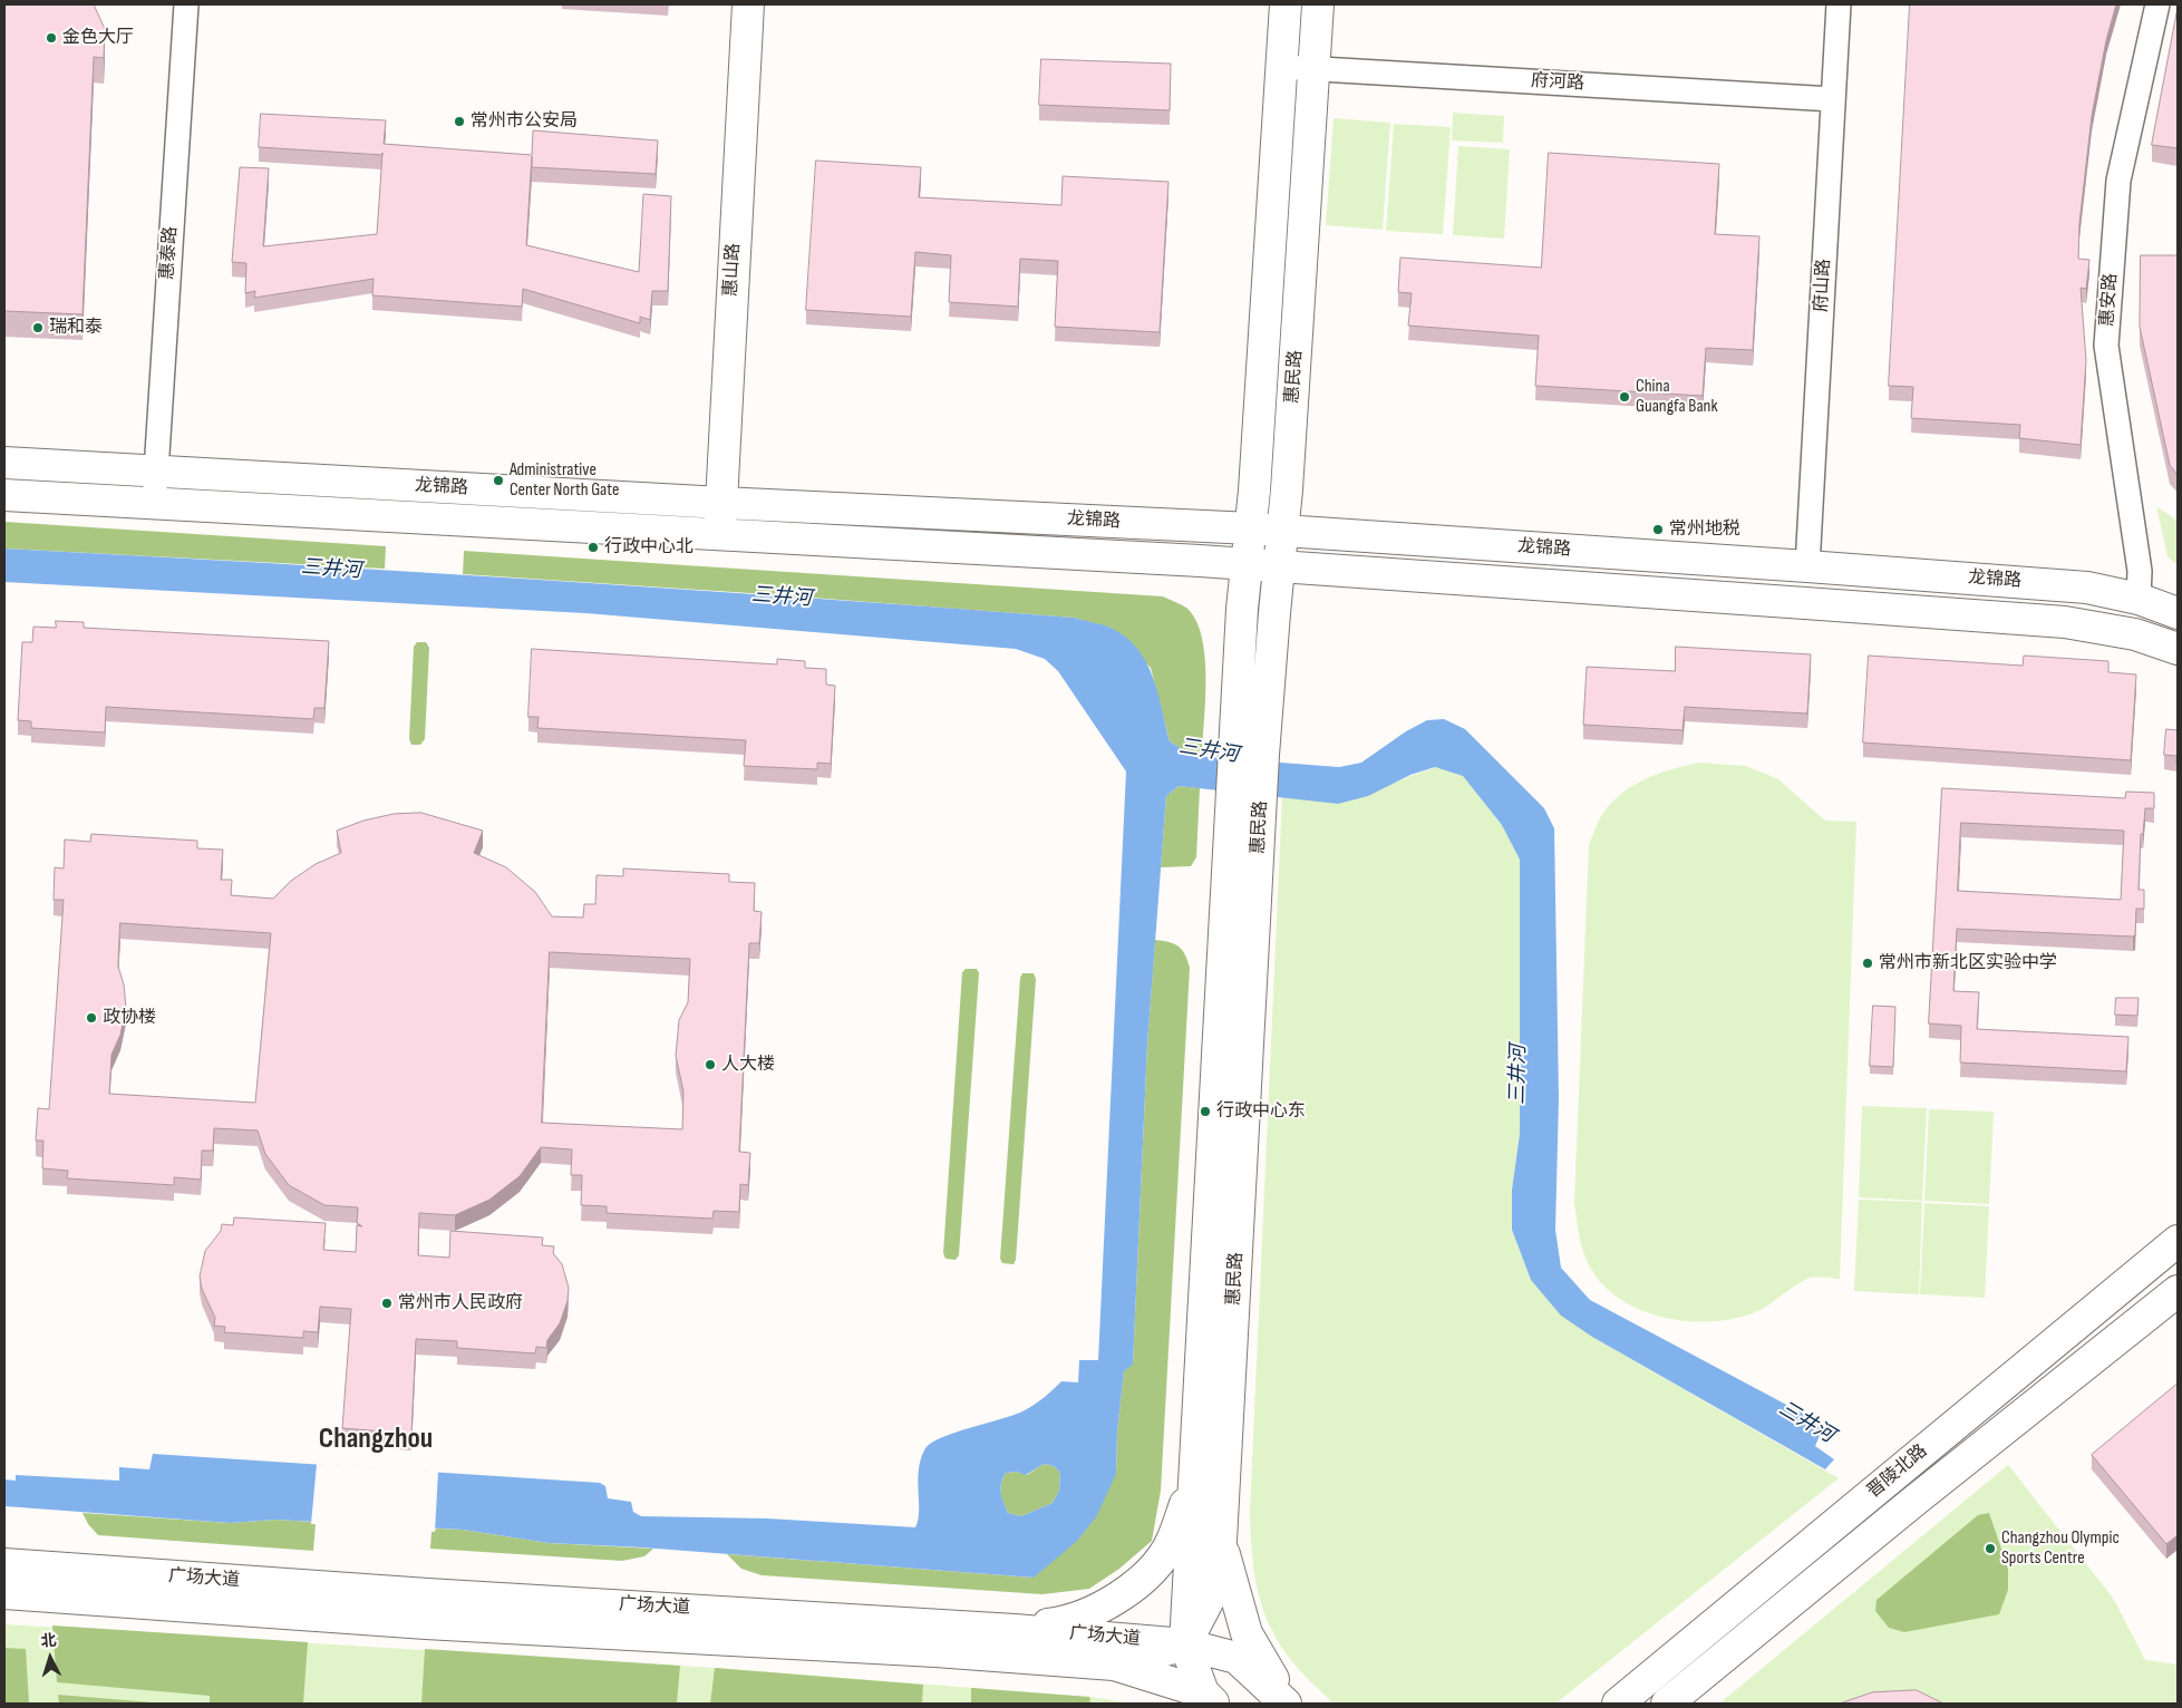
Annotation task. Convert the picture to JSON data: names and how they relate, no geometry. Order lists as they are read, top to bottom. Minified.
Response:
{"streets":{"street":["府河路","惠泰路","惠山路","府山路","惠安路","惠民路","龙锦路","晋陵北路","广场大道"]},"crossings":[["府河路","府山路"],["府河路","惠民路"],["惠泰路","龙锦路"],["惠山路","龙锦路"],["府山路","龙锦路"],["惠安路","龙锦路"],["惠民路","龙锦路"],["惠民路","广场大道"]],"districts":["Changzhou"],"water":["三井河"],"places":["金色大厅","常州市公安局","瑞和泰","China Guangfa Bank","Administrative Center North Gate","常州地税","行政中心北","常州市新北区实验中学","政协楼","人大楼","行政中心东","常州市人民政府","Changzhou Olympic Sports Centre"],"north":"top"}
